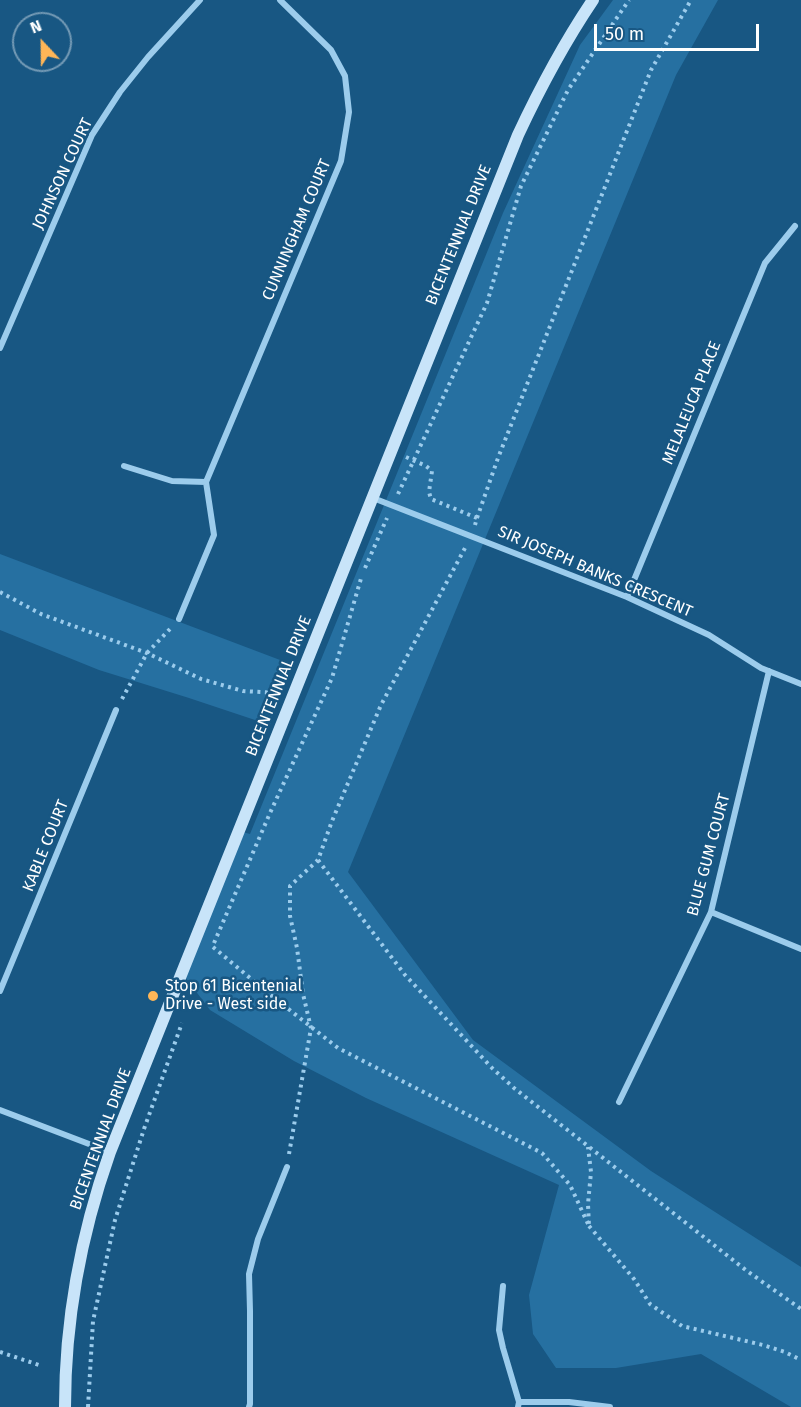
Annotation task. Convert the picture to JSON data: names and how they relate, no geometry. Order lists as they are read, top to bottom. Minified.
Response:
{"streets":{"street":["JOHNSON COURT","CUNNINGHAM COURT","BICENTENNIAL DRIVE","MELALEUCA PLACE","SIR JOSEPH BANKS CRESCENT","KABLE COURT","BLUE GUM COURT"]},"crossings":[["BICENTENNIAL DRIVE","SIR JOSEPH BANKS CRESCENT"],["MELALEUCA PLACE","SIR JOSEPH BANKS CRESCENT"],["SIR JOSEPH BANKS CRESCENT","BLUE GUM COURT"]],"places":["Stop 61 Bicentenial Drive - West side"],"scale_bar":"50 m","north":"top"}
